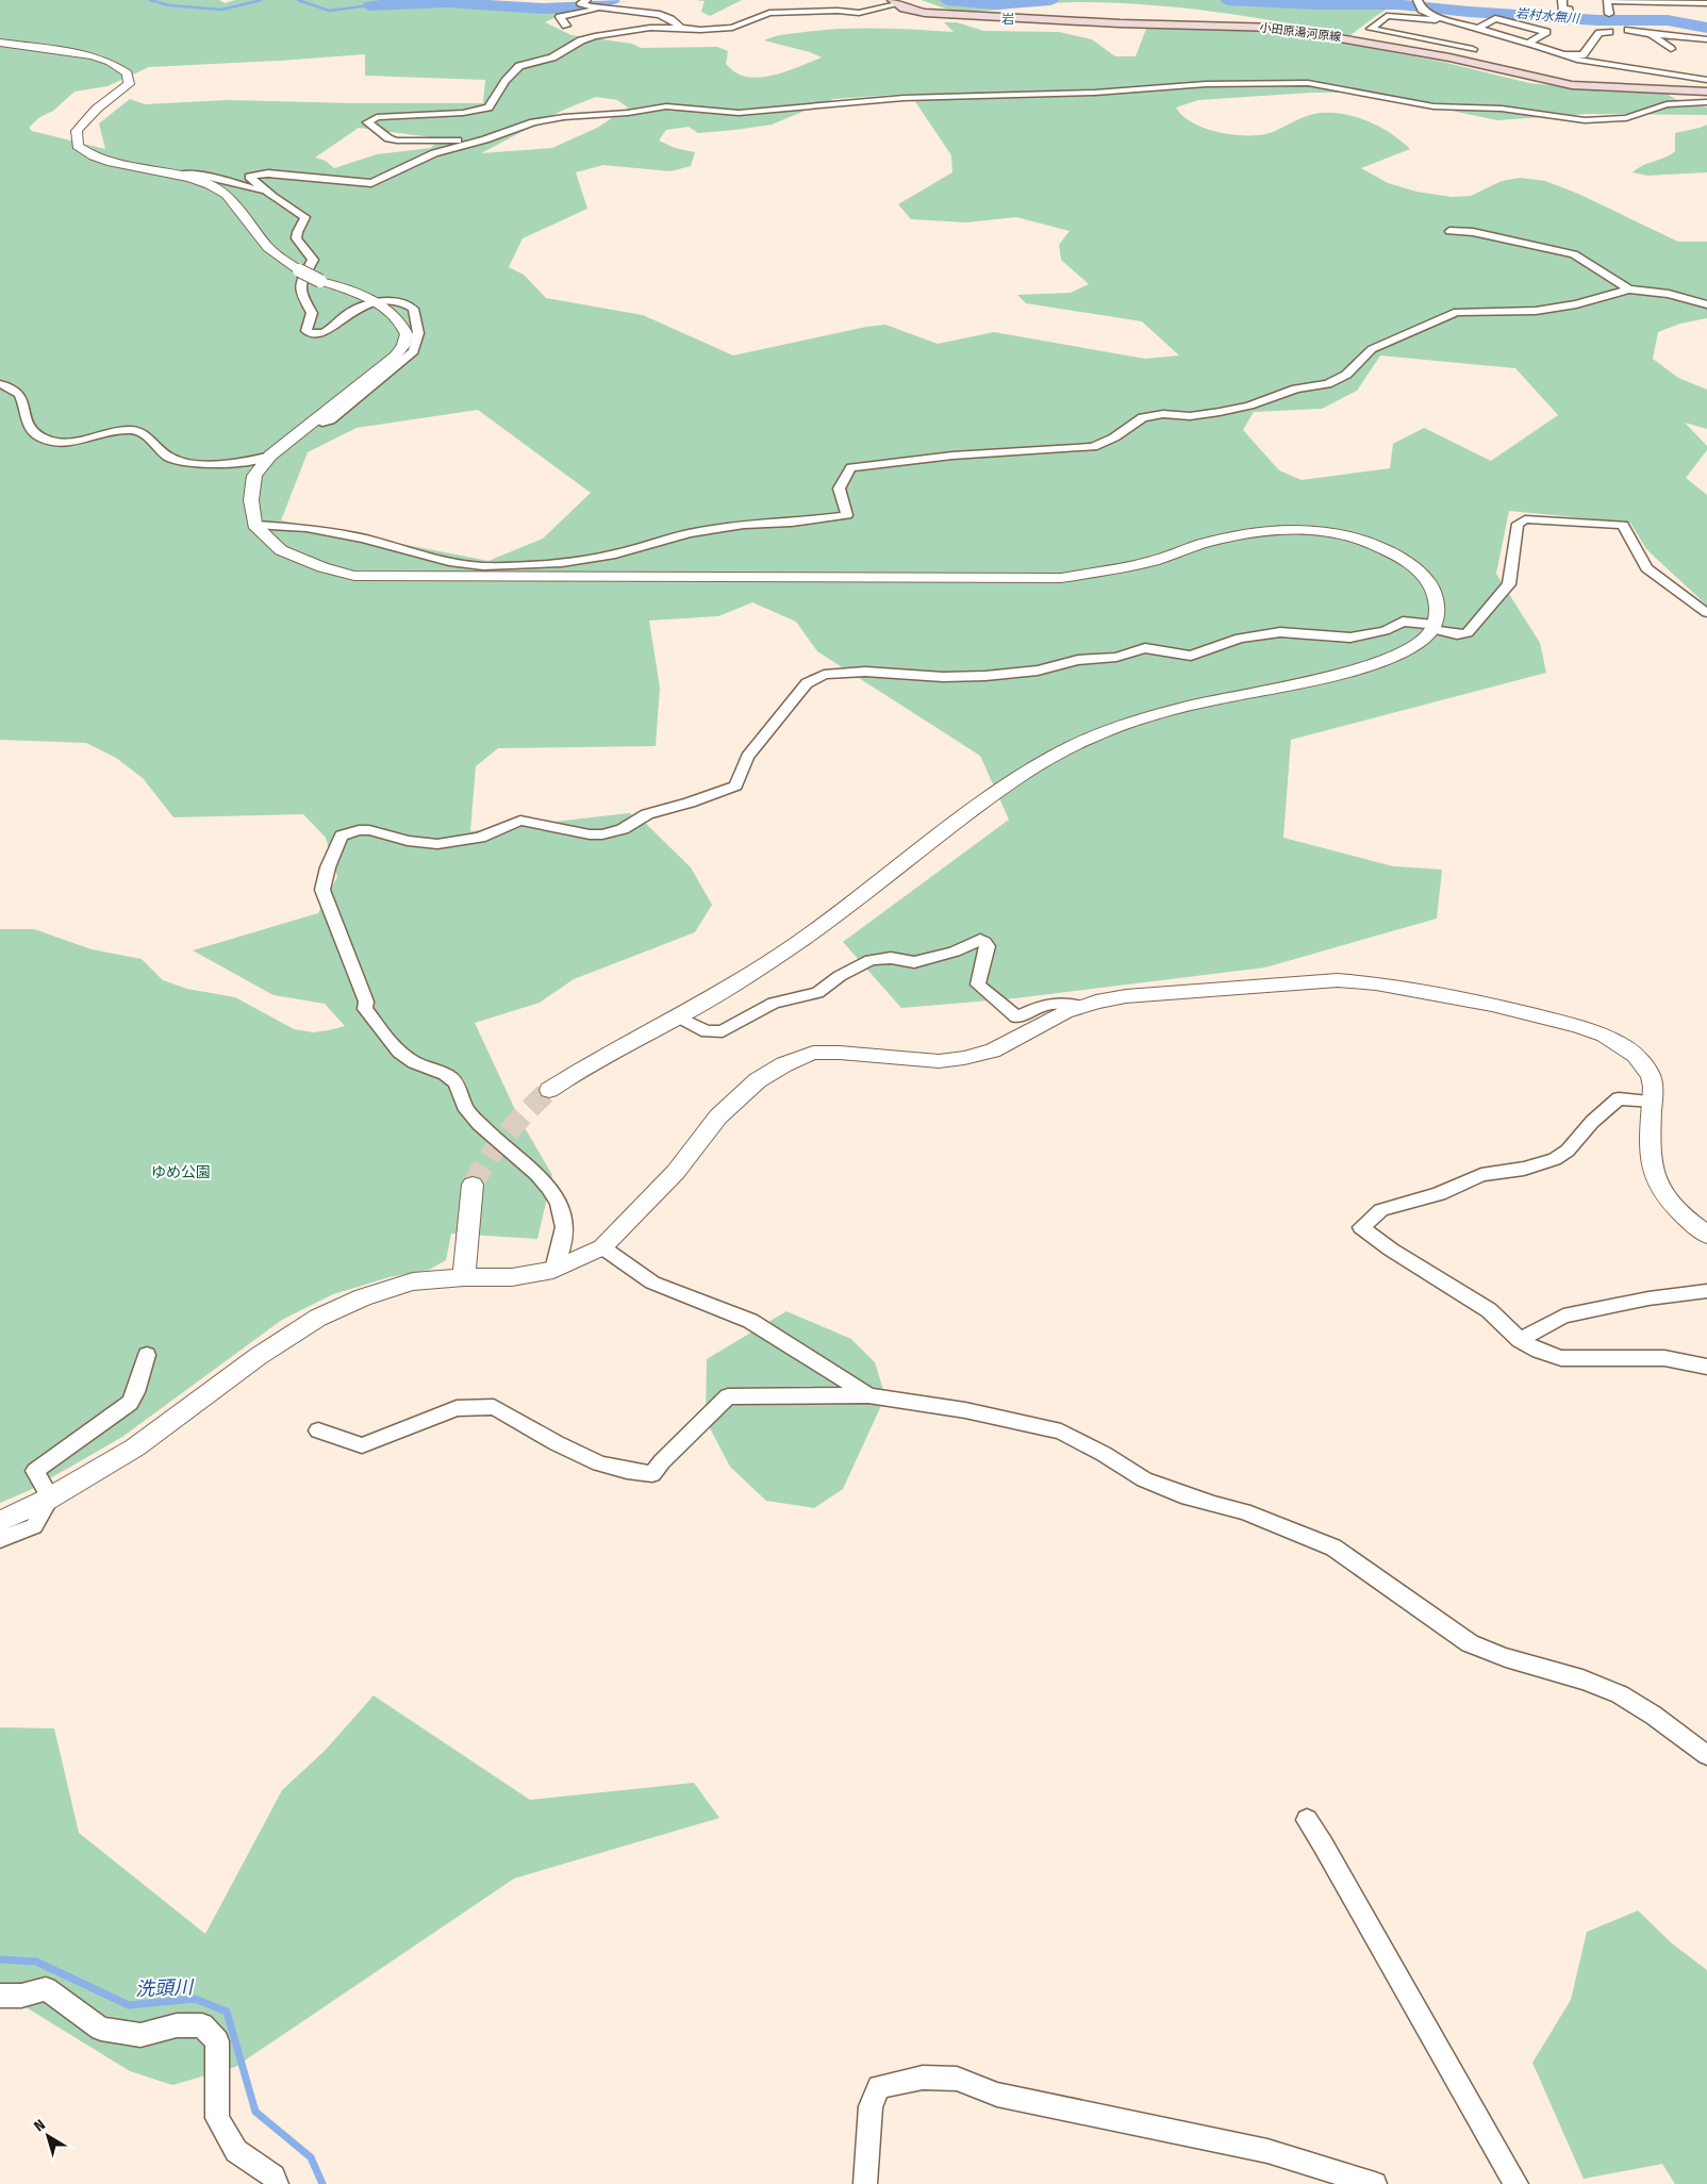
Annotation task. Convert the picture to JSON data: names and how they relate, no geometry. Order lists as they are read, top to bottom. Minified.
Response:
{"streets":{"main road":["小田原湯河原線"]},"districts":["岩"],"water":["岩村水無川","洗頭川"],"parks":["ゆめ公園"],"north":"top left"}
